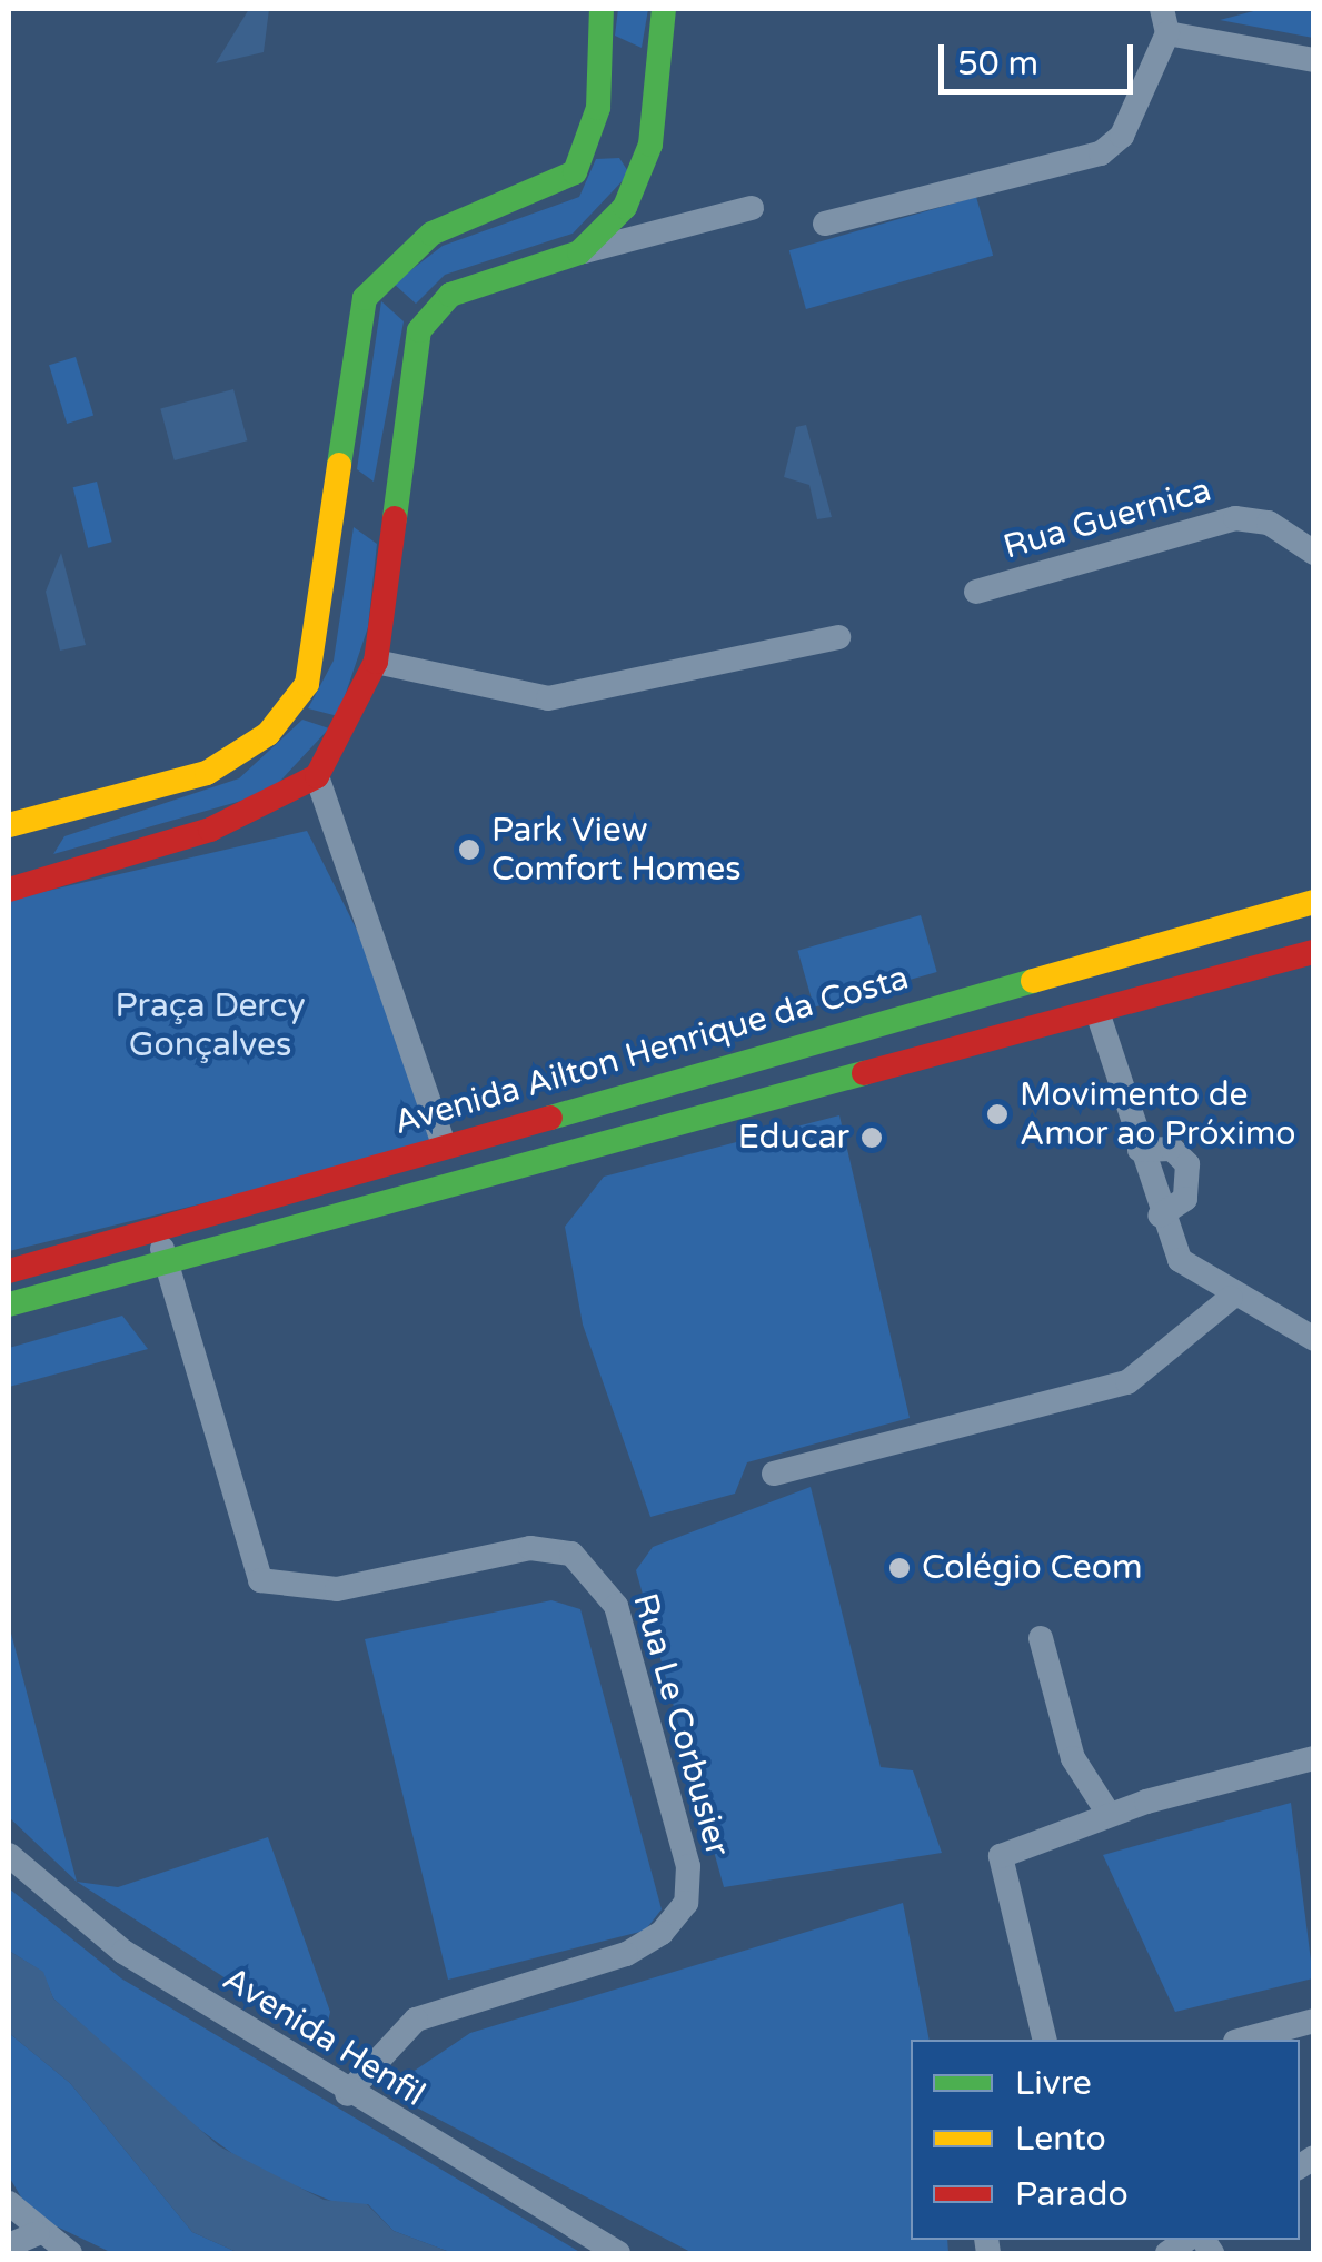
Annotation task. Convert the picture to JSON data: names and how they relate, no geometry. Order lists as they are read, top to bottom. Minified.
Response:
{"streets":{"street":["Rua Guernica","Avenida Ailton Henrique da Costa","Rua Le Corbusier","Avenida Henfil"]},"crossings":[["Rua Le Corbusier","Avenida Henfil"]],"parks":["Praça Dercy Gonçalves"],"places":["Park View Comfort Homes","Movimento de Amor ao Próximo","Educar","Colégio Ceom"],"legend":["Livre","Lento","Parado"],"scale_bar":"50 m"}
